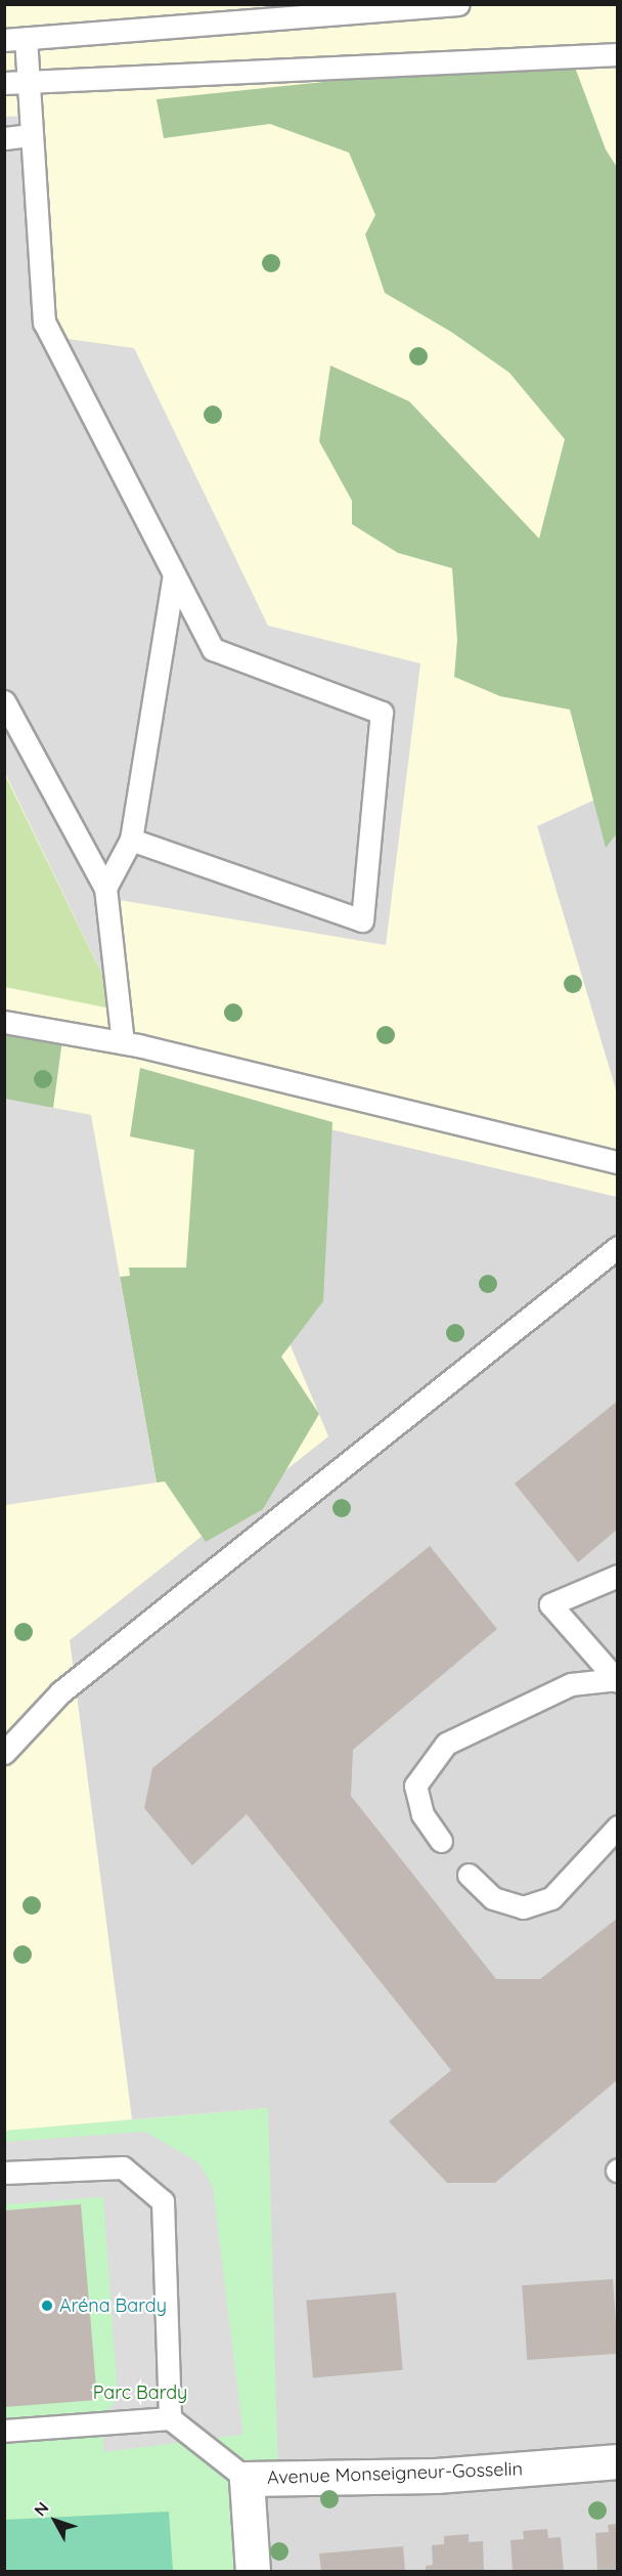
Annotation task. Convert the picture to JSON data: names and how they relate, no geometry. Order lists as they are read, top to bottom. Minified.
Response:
{"streets":{"street":["Avenue Monseigneur-Gosselin"]},"parks":["Parc Bardy"],"places":["Aréna Bardy"],"north":"top left"}
